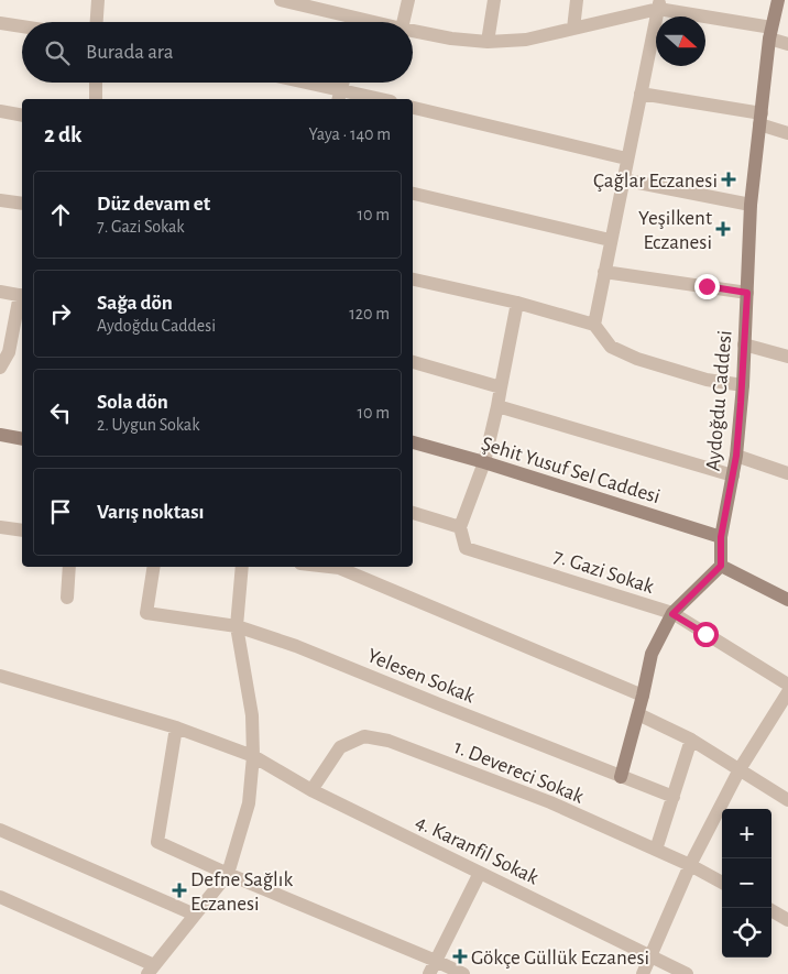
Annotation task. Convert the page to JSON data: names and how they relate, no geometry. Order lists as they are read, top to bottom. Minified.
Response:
{"streets":{"main road":["Aydoğdu Caddesi","Şehit Yusuf Sel Caddesi"],"street":["7. Gazi Sokak","Yelesen Sokak","1. Devereci Sokak","4. Karanfil Sokak"]},"crossings":[["Aydoğdu Caddesi","Şehit Yusuf Sel Caddesi"],["1. Devereci Sokak","4. Karanfil Sokak"]],"places":{"health":["Çağlar Eczanesi","Yeşilkent Eczanesi","Defne Sağlık Eczanesi","Gökçe Güllük Eczanesi"]},"north":"right","page":{"search":"Burada ara","heading":["2 dk","Yaya · 140 m"],"list":[["Düz devam et","7. Gazi Sokak","10 m"],["Sağa dön","Aydoğdu Caddesi","120 m"],["Sola dön","2. Uygun Sokak","10 m"],"Varış noktası"],"map_buttons":["+","−"]}}
